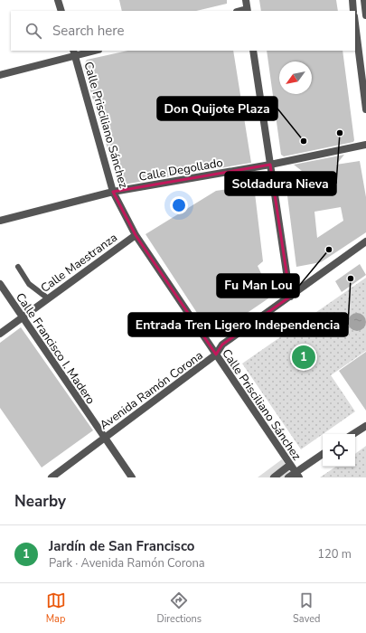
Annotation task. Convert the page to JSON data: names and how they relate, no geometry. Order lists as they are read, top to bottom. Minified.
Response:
{"streets":{"street":["Calle Prisciliano Sánchez","Calle Degollado","Calle Maestranza","Calle Francisco I. Madero","Avenida Ramón Corona"]},"crossings":[["Calle Prisciliano Sánchez","Calle Degollado"],["Calle Prisciliano Sánchez","Calle Maestranza"],["Calle Prisciliano Sánchez","Avenida Ramón Corona"],["Calle Maestranza","Calle Francisco I. Madero"],["Calle Francisco I. Madero","Avenida Ramón Corona"]],"places":["Soldadura Nieva","Don Quijote Plaza","Fu Man Lou","Entrada Tren Ligero Independencia"],"north":"bottom left","page":{"search":"Search here","pins":"1","heading":"Nearby","list":[{"mark":"1","name":"Jardín de San Francisco","note":"Park · Avenida Ramón Corona","value":"120 m"}],"nav":["Map","Directions","Saved"]}}
